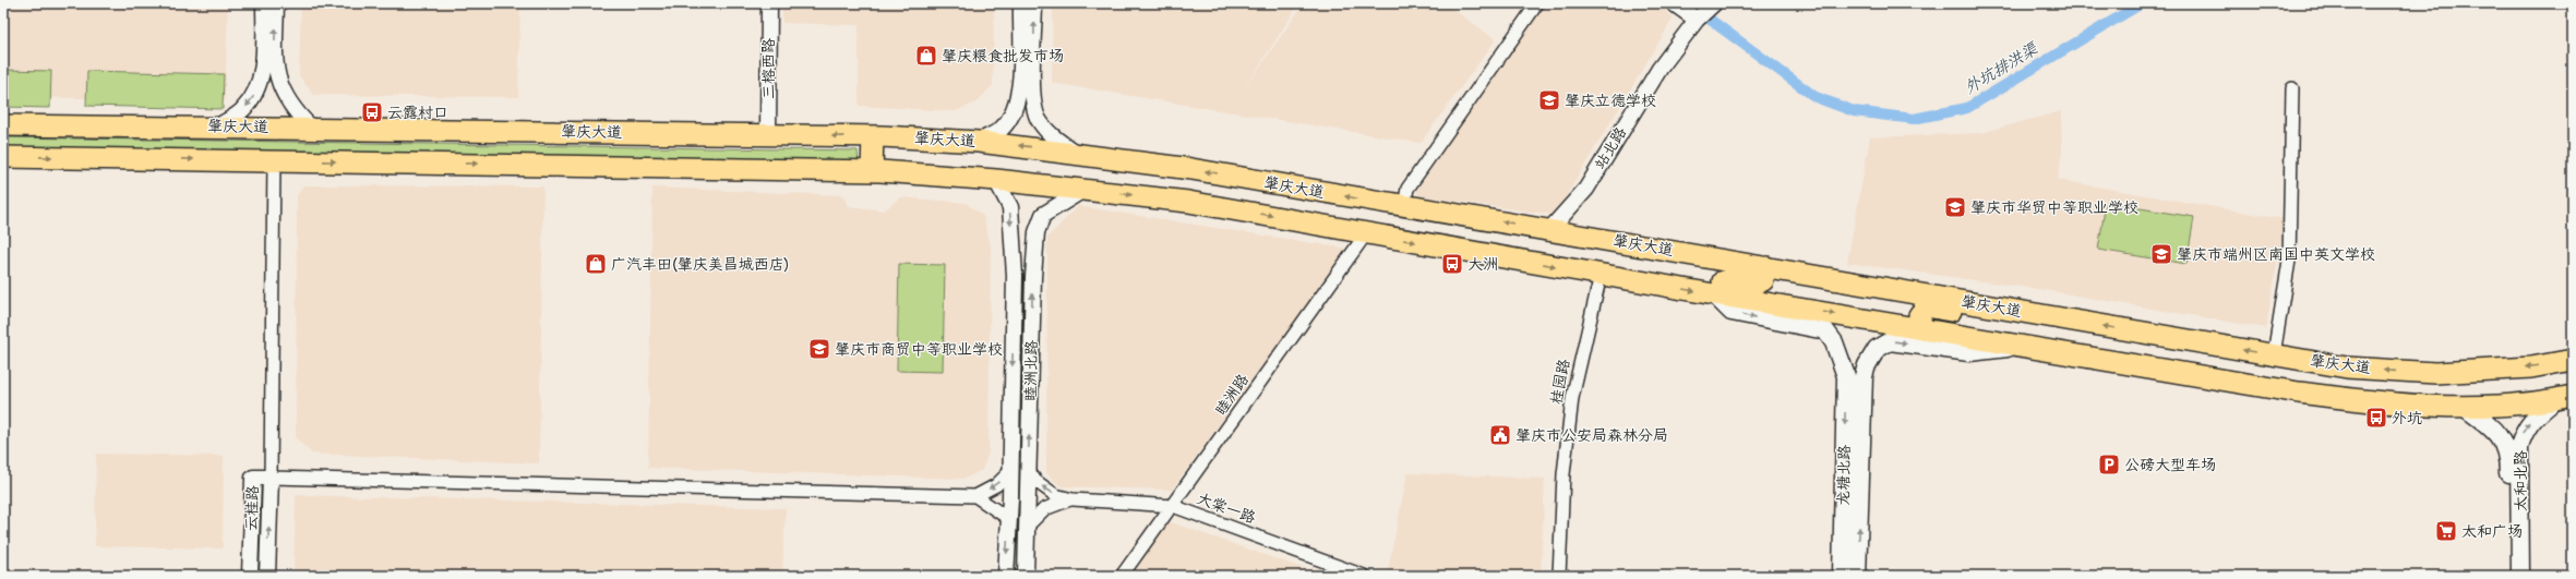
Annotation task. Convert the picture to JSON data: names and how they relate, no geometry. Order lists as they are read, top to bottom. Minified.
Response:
{"streets":{"highway":["肇庆大道"],"main road":["龙塘北路","太和北路"],"street":["三榕西路","站北路","睦洲北路","桂园路","睦洲路","云桂路","大棠一路"]},"crossings":[["三榕西路","肇庆大道"],["肇庆大道","站北路"],["睦洲路","大棠一路"]],"one_way":["太和北路","云桂路"],"water":["外坑排洪渠"],"places":{"shop":["肇庆粮食批发市场","广汽丰田(肇庆美昌城西店)"],"school or university":["肇庆立德学校","肇庆市华贸中等职业学校","肇庆市端州区南国中英文学校","肇庆市商贸中等职业学校"],"bus stop":["云露村口","大洲","外坑"],"public building":["肇庆市公安局森林分局"],"parking":["公磅大型车场"],"supermarket":["太和广场"]}}
